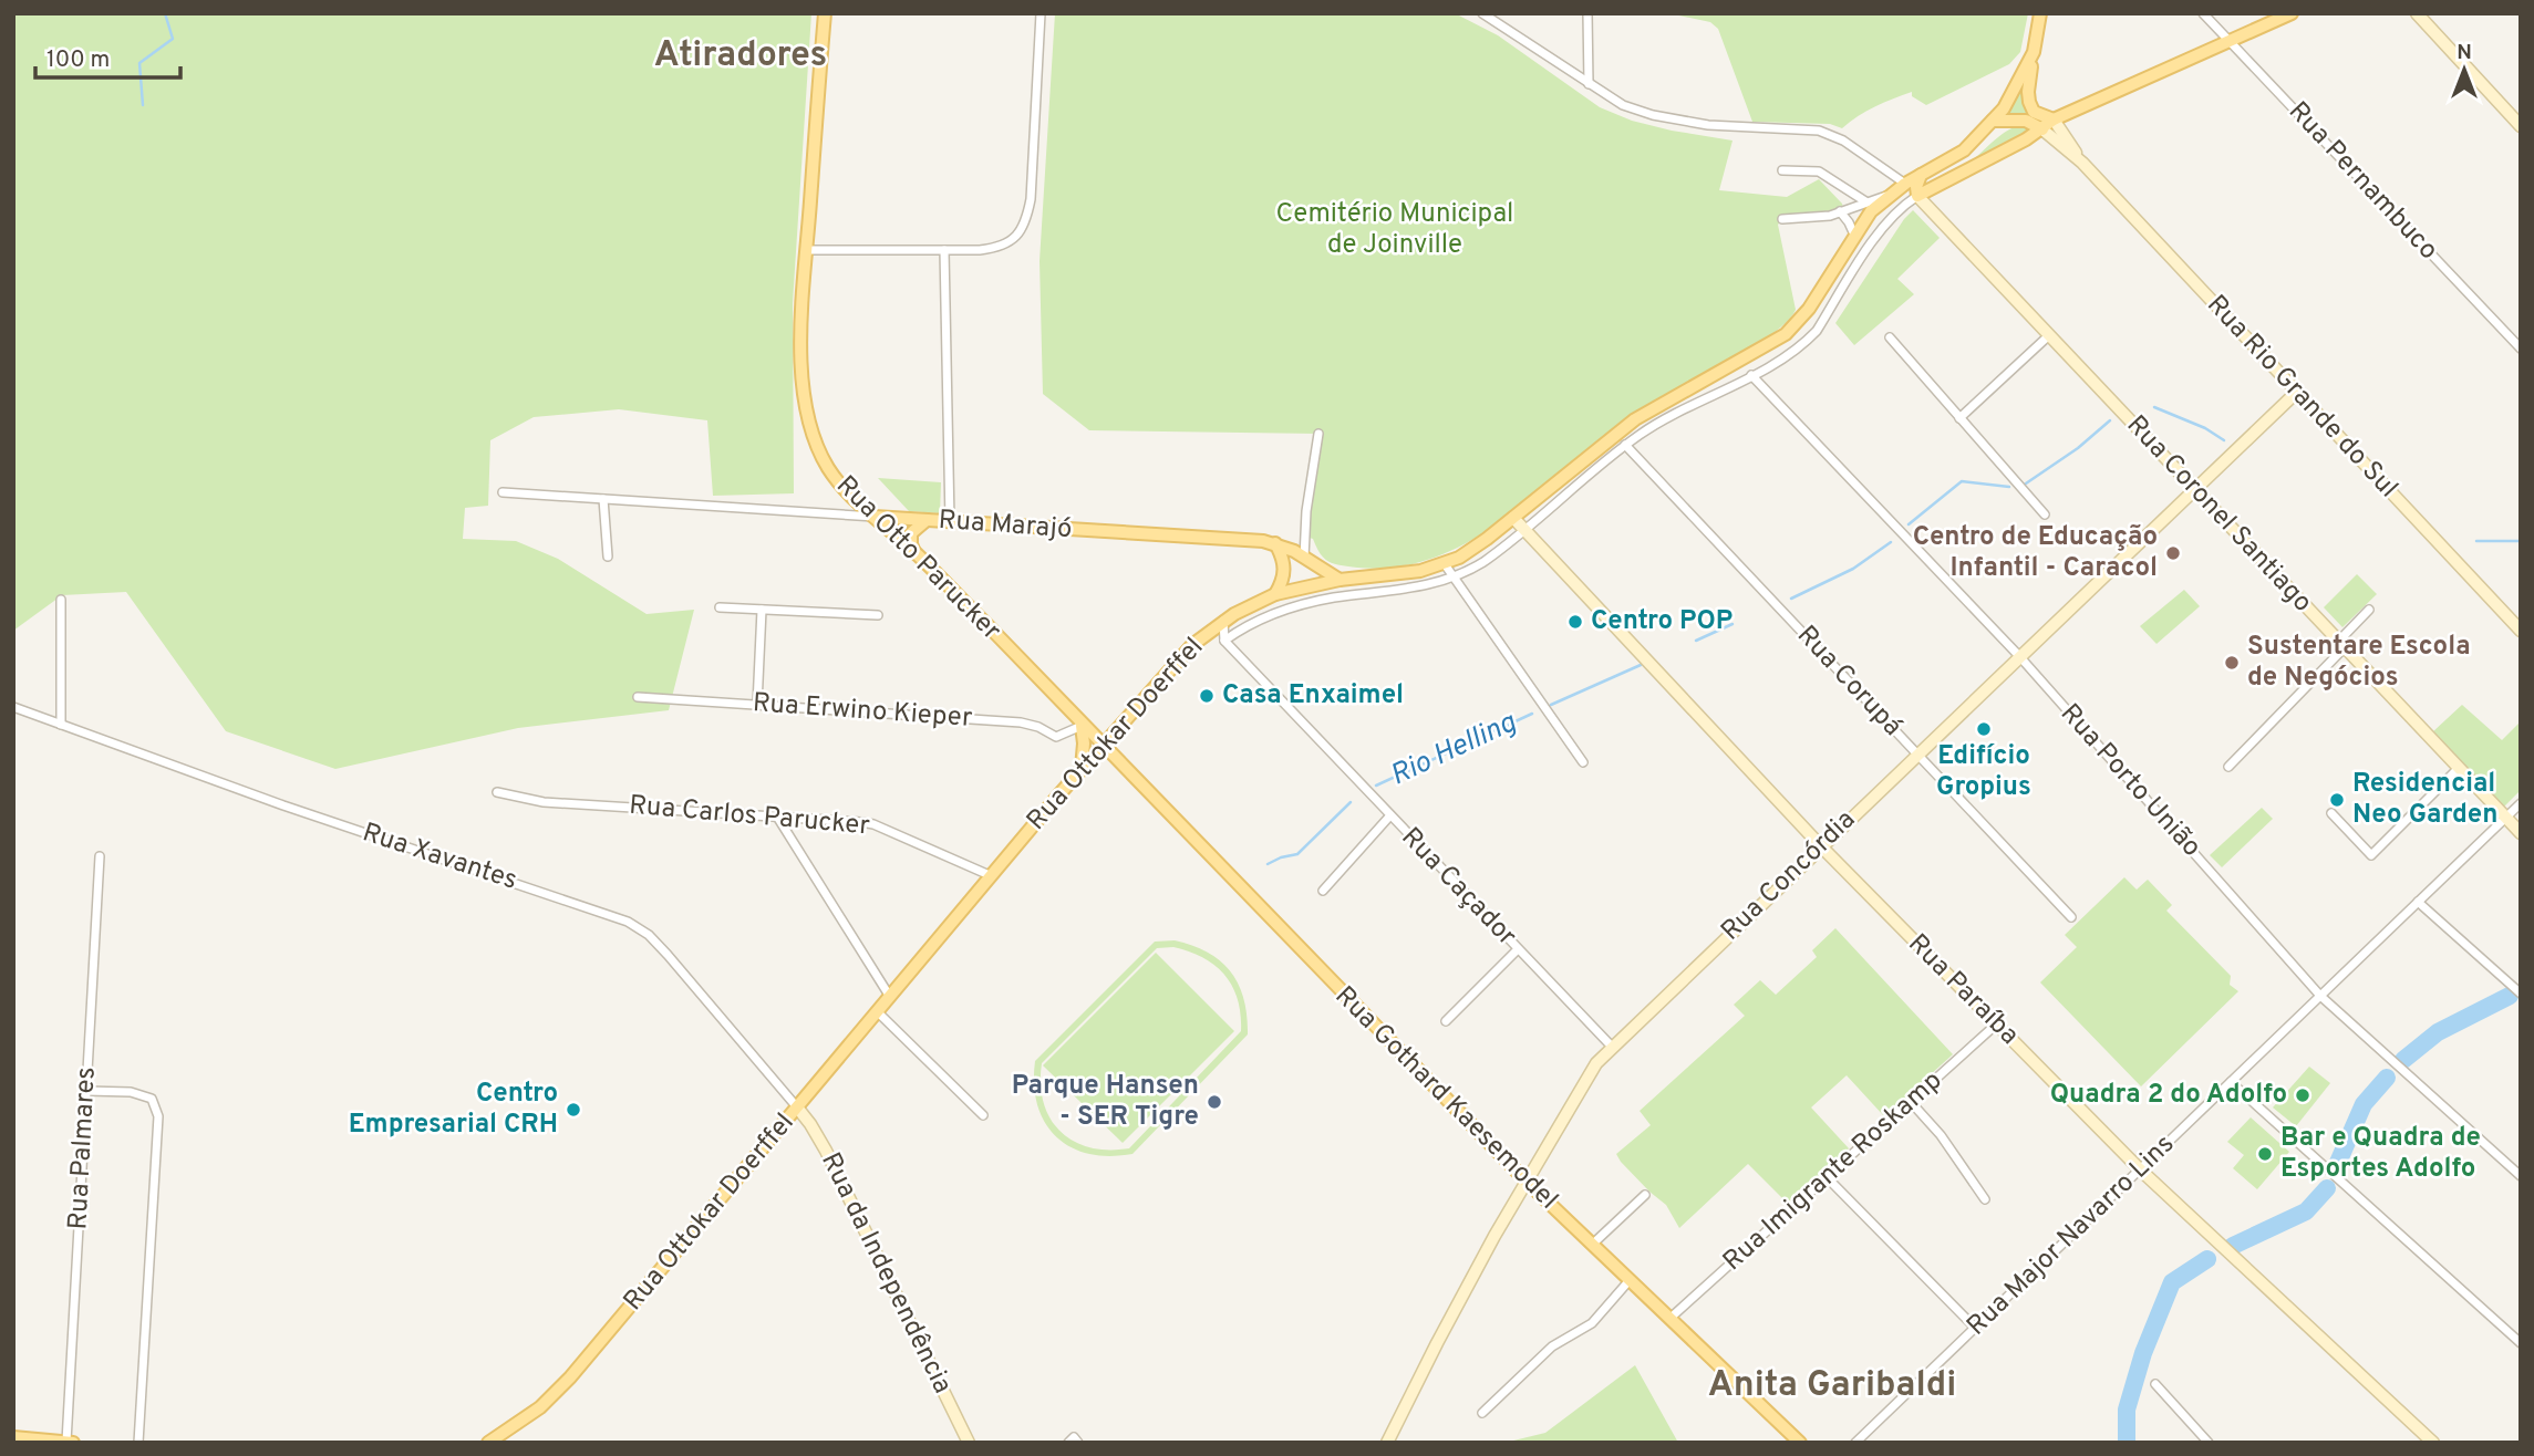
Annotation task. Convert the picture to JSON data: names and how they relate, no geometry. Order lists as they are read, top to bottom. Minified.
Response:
{"streets":{"main road":["Rua Marajó","Rua Otto Parucker","Rua Ottokar Doerffel","Rua Gothard Kaesemodel"],"street":["Rua Pernambuco","Rua Rio Grande do Sul","Rua Coronel Santiago","Rua Corupá","Rua Erwino Kieper","Rua Porto União","Rua Carlos Parucker","Rua Xavantes","Rua Concórdia","Rua Caçador","Rua Paraíba","Rua Palmares","Rua Imigrante Roskamp","Rua Major Navarro Lins","Rua da Independência"]},"crossings":[["Rua Rio Grande do Sul","Rua Concórdia"],["Rua Coronel Santiago","Rua Concórdia"],["Rua Coronel Santiago","Rua Major Navarro Lins"],["Rua Marajó","Rua Otto Parucker"],["Rua Marajó","Rua Ottokar Doerffel"],["Rua Otto Parucker","Rua Erwino Kieper"],["Rua Otto Parucker","Rua Ottokar Doerffel"],["Rua Otto Parucker","Rua Gothard Kaesemodel"],["Rua Corupá","Rua Concórdia"],["Rua Ottokar Doerffel","Rua Carlos Parucker"],["Rua Ottokar Doerffel","Rua Xavantes"],["Rua Ottokar Doerffel","Rua Paraíba"],["Rua Ottokar Doerffel","Rua Gothard Kaesemodel"],["Rua Ottokar Doerffel","Rua da Independência"],["Rua Porto União","Rua Concórdia"],["Rua Porto União","Rua Major Navarro Lins"],["Rua Xavantes","Rua da Independência"],["Rua Concórdia","Rua Caçador"],["Rua Concórdia","Rua Paraíba"],["Rua Concórdia","Rua Gothard Kaesemodel"],["Rua Paraíba","Rua Imigrante Roskamp"],["Rua Paraíba","Rua Major Navarro Lins"],["Rua Gothard Kaesemodel","Rua Imigrante Roskamp"]],"districts":["Atiradores","Anita Garibaldi"],"water":["Rio Helling"],"parks":["Cemitério Municipal de Joinville"],"places":["Centro de Educação Infantil - Caracol","Centro POP","Sustentare Escola de Negócios","Casa Enxaimel","Edifício Gropius","Residencial Neo Garden","Quadra 2 do Adolfo","Parque Hansen - SER Tigre","Centro Empresarial CRH","Bar e Quadra de Esportes Adolfo"],"scale_bar":"100 m","north":"top"}
